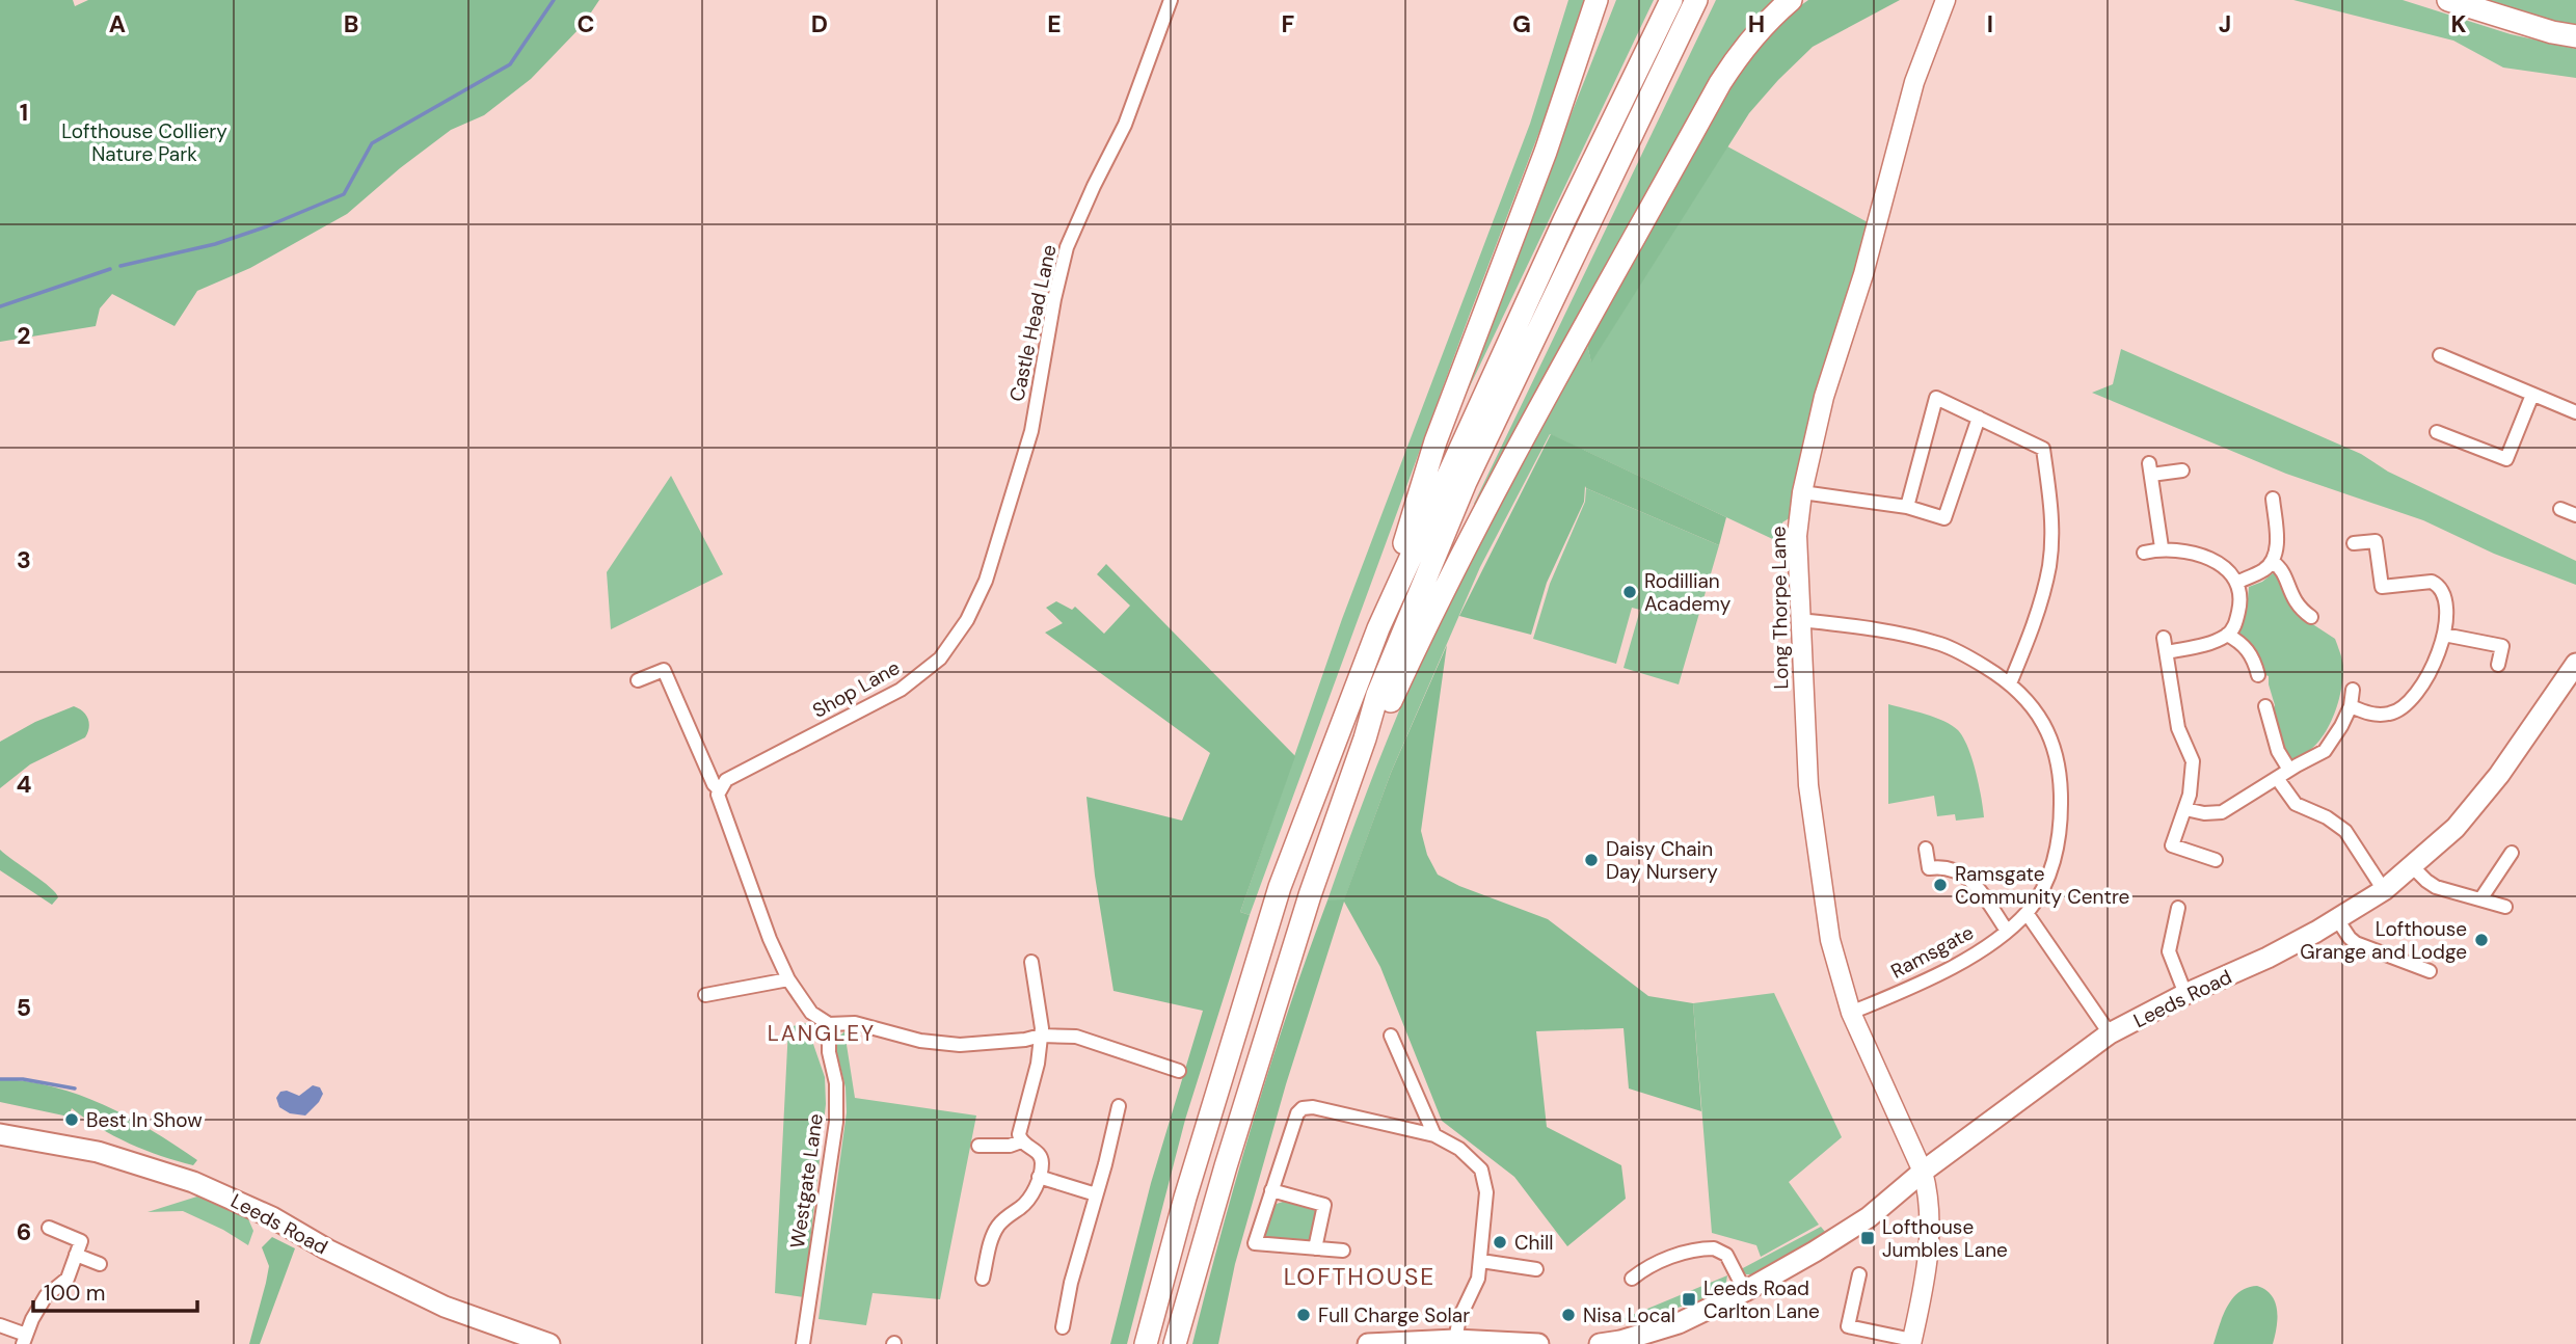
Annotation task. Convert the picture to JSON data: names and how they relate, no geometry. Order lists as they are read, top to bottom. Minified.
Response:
{"streets":{"main road":["Long Thorpe Lane","Leeds Road"],"street":["Castle Head Lane","Shop Lane","Ramsgate","Westgate Lane"]},"crossings":[["Castle Head Lane","Shop Lane"],["Long Thorpe Lane","Ramsgate"],["Long Thorpe Lane","Leeds Road"]],"districts":["LANGLEY","LOFTHOUSE"],"parks":["Lofthouse Colliery Nature Park"],"places":{"other":["Rodillian Academy","Daisy Chain Day Nursery","Ramsgate Community Centre","Lofthouse Grange and Lodge","Best In Show","Chill","Full Charge Solar","Nisa Local"],"transit":["Lofthouse Jumbles Lane","Leeds Road Carlton Lane"]},"scale_bar":"100 m","grid":{"columns":["A","B","C","D","E","F","G","H","I","J","K"],"rows":["1","2","3","4","5","6"]}}
